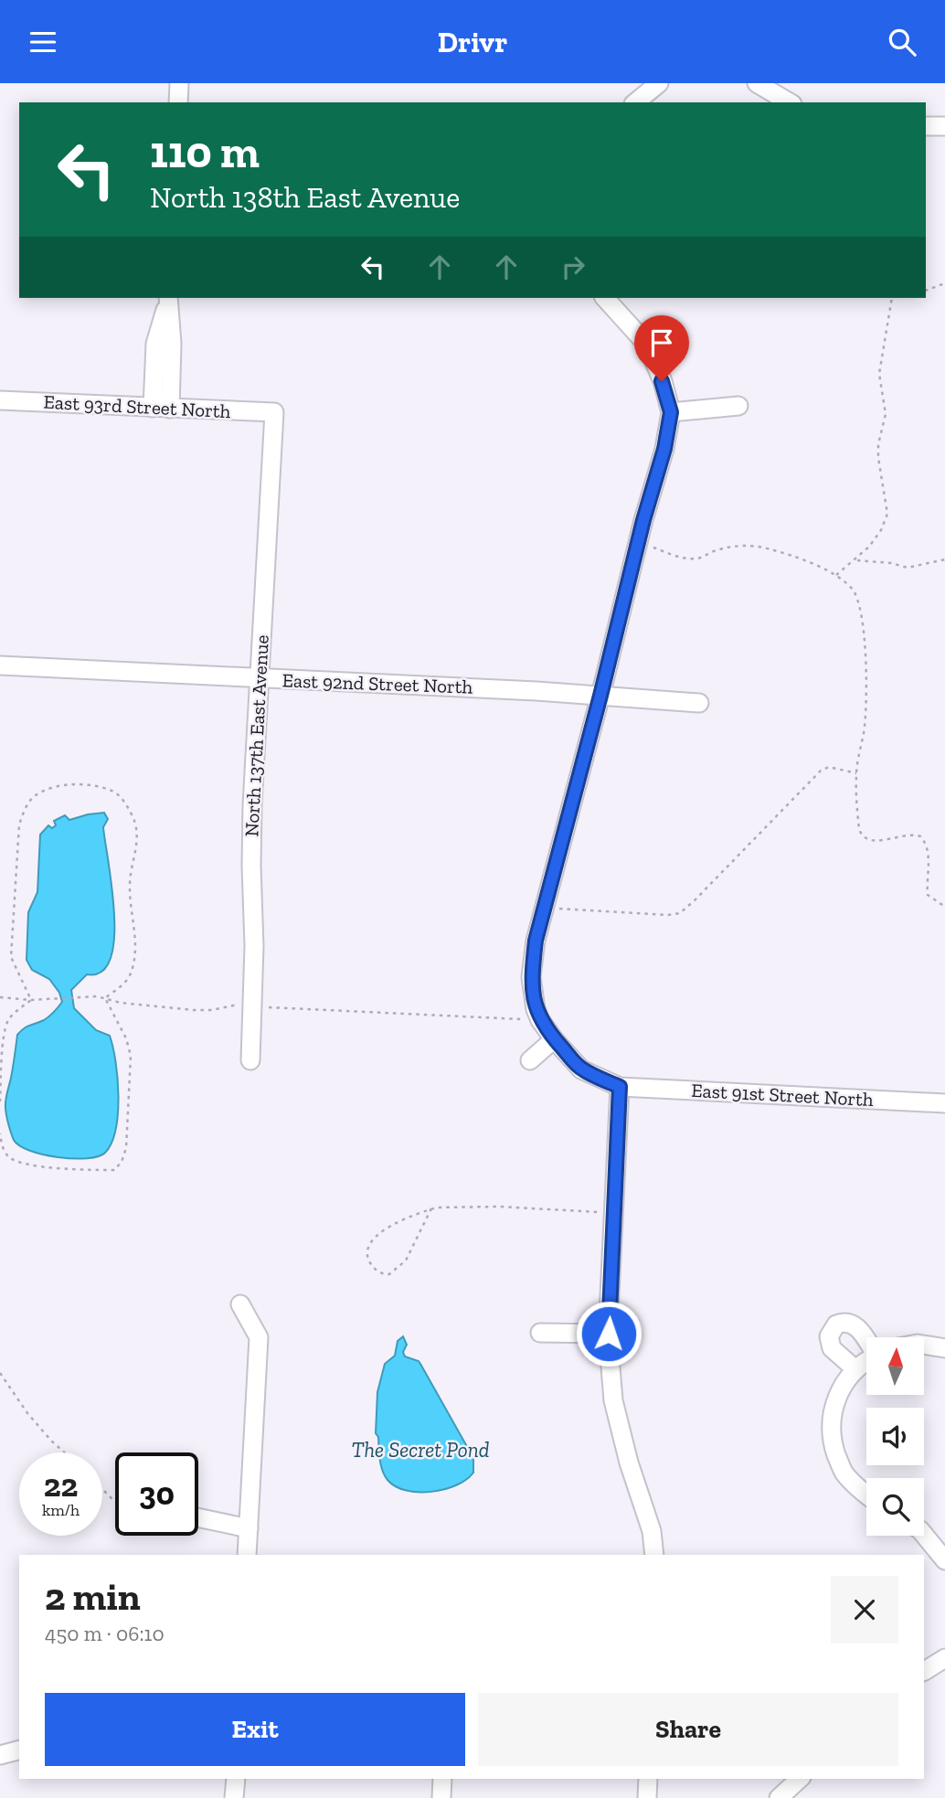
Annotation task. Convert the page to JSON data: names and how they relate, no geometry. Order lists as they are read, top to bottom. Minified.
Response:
{"streets":{"street":["East 93rd Street North","East 92nd Street North","North 137th East Avenue","East 91st Street North"]},"crossings":[["East 93rd Street North","North 137th East Avenue"],["East 92nd Street North","North 137th East Avenue"]],"water":["The Secret Pond"],"north":"top","page":{"header":"Drivr","turn":["110 m","North 138th East Avenue"],"speed":"22 km/h","limit":"30","heading":["2 min","450 m · 06:10"],"buttons":["Exit","Share"]}}
